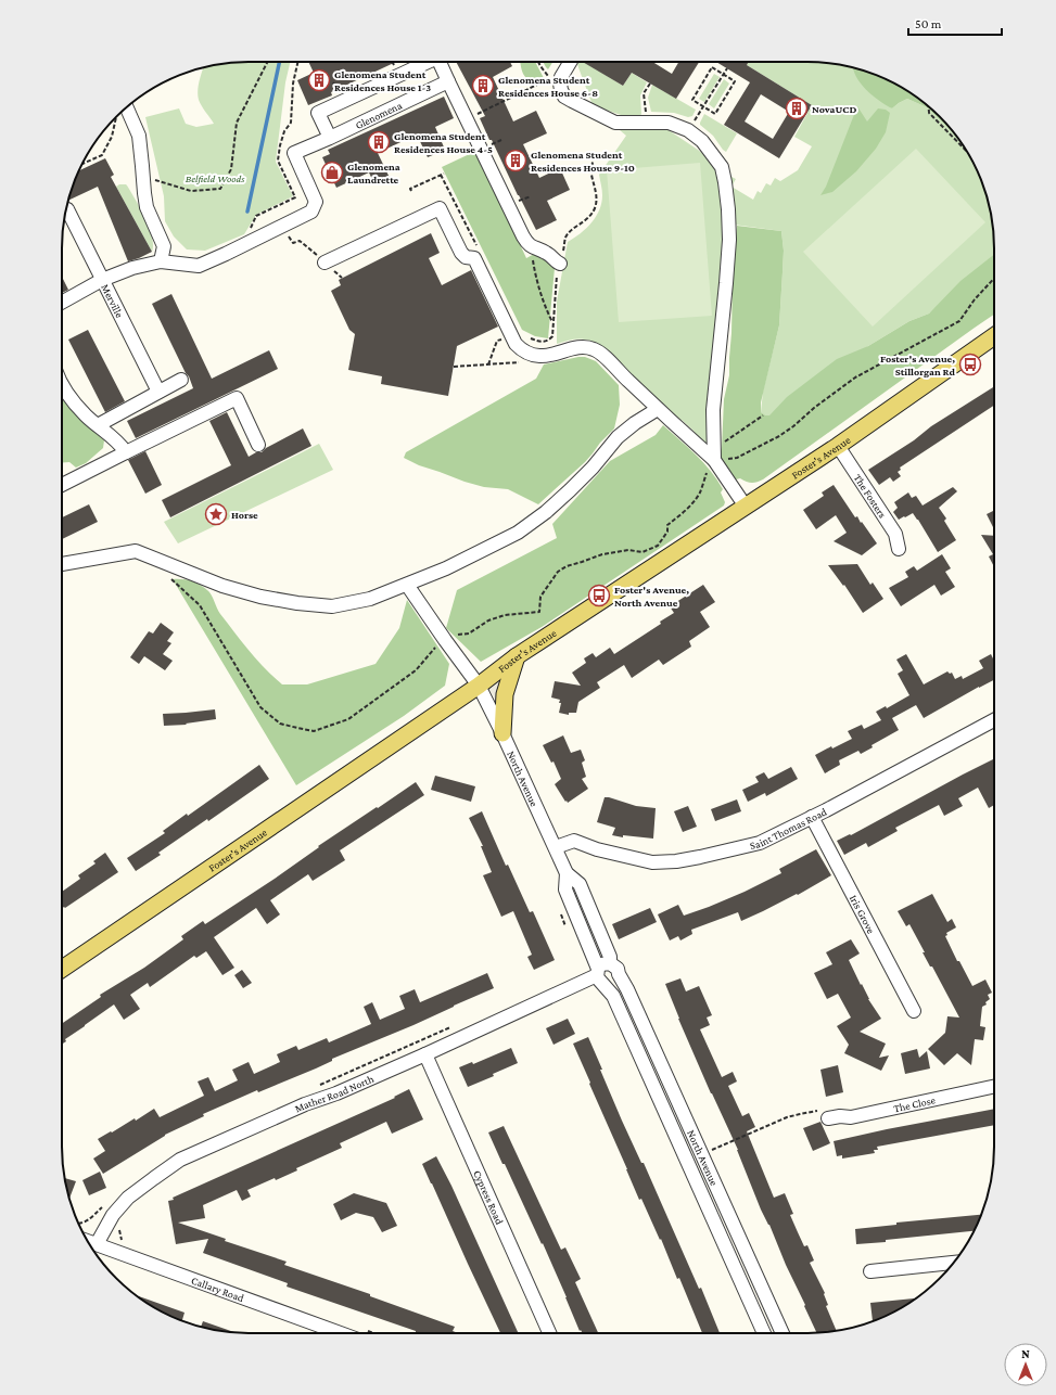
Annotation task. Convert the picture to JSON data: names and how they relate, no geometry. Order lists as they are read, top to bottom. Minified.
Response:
{"streets":{"main road":["Foster's Avenue"],"street":["Glenomena","Merville","The Fosters","North Avenue","Saint Thomas Road","Iris Grove","Mather Road North","The Close","Cypress Road","Callary Road"]},"crossings":[["Foster's Avenue","The Fosters"],["Foster's Avenue","North Avenue"],["North Avenue","Saint Thomas Road"],["North Avenue","Mather Road North"],["Saint Thomas Road","Iris Grove"],["Mather Road North","Cypress Road"],["Mather Road North","Callary Road"]],"parks":["Belfield Woods"],"places":{"building":["Glenomena Student Residences House 1-3","Glenomena Student Residences House 6-8","NovaUCD","Glenomena Student Residences House 4-5","Glenomena Student Residences House 9-10"],"shop":["Glenomena Laundrette"],"bus stop":["Foster's Avenue, Stillorgan Rd","Foster's Avenue, North Avenue"],"place":["Horse"]},"scale_bar":"50 m","north":"top"}
